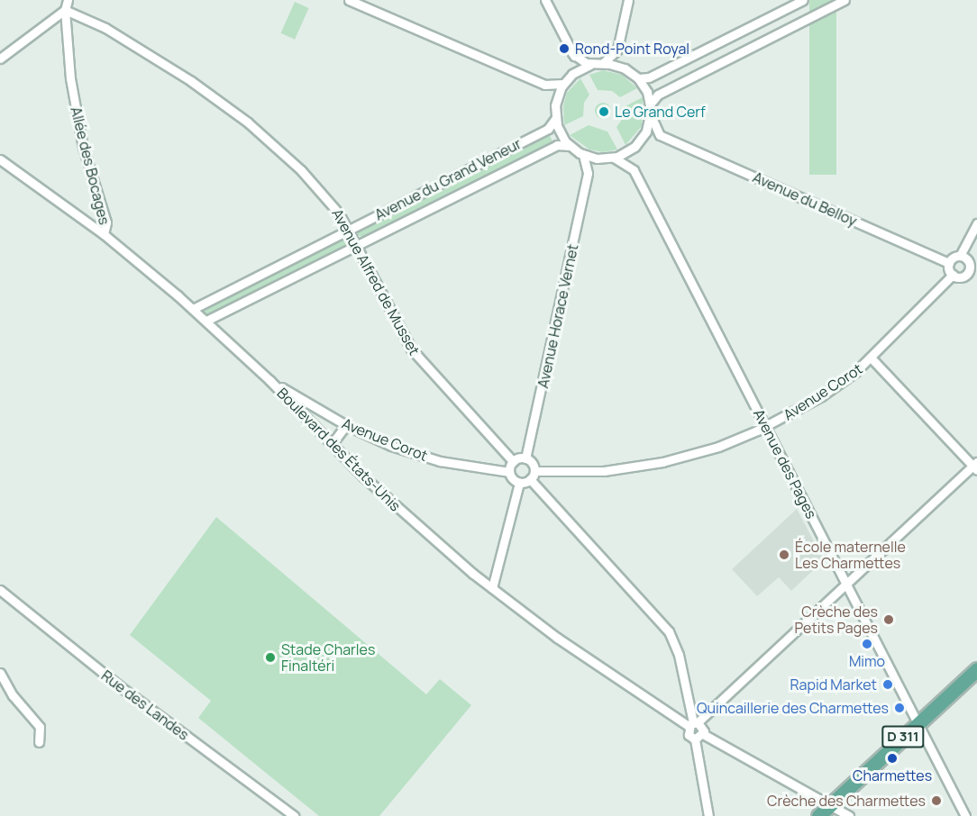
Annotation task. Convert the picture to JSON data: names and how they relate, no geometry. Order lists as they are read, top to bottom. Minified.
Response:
{"streets":{"main road":["D 311"],"street":["Allée des Bocages","Avenue du Grand Veneur","Avenue du Belloy","Avenue Alfred de Musset","Avenue Horace Vernet","Avenue Corot","Boulevard des États-Unis","Avenue des Pages","Rue des Landes"]},"crossings":[["Allée des Bocages","Avenue Alfred de Musset"],["Allée des Bocages","Boulevard des États-Unis"],["Avenue du Grand Veneur","Avenue Alfred de Musset"],["Avenue du Grand Veneur","Boulevard des États-Unis"],["Avenue Corot","Boulevard des États-Unis"],["Avenue Corot","Avenue des Pages"],["Avenue des Pages","D 311"]],"places":["Rond-Point Royal","Le Grand Cerf","École maternelle Les Charmettes","Crèche des Petits Pages","Mimo","Stade Charles Finaltéri","Rapid Market","Quincaillerie des Charmettes","Charmettes","Crèche des Charmettes"]}
